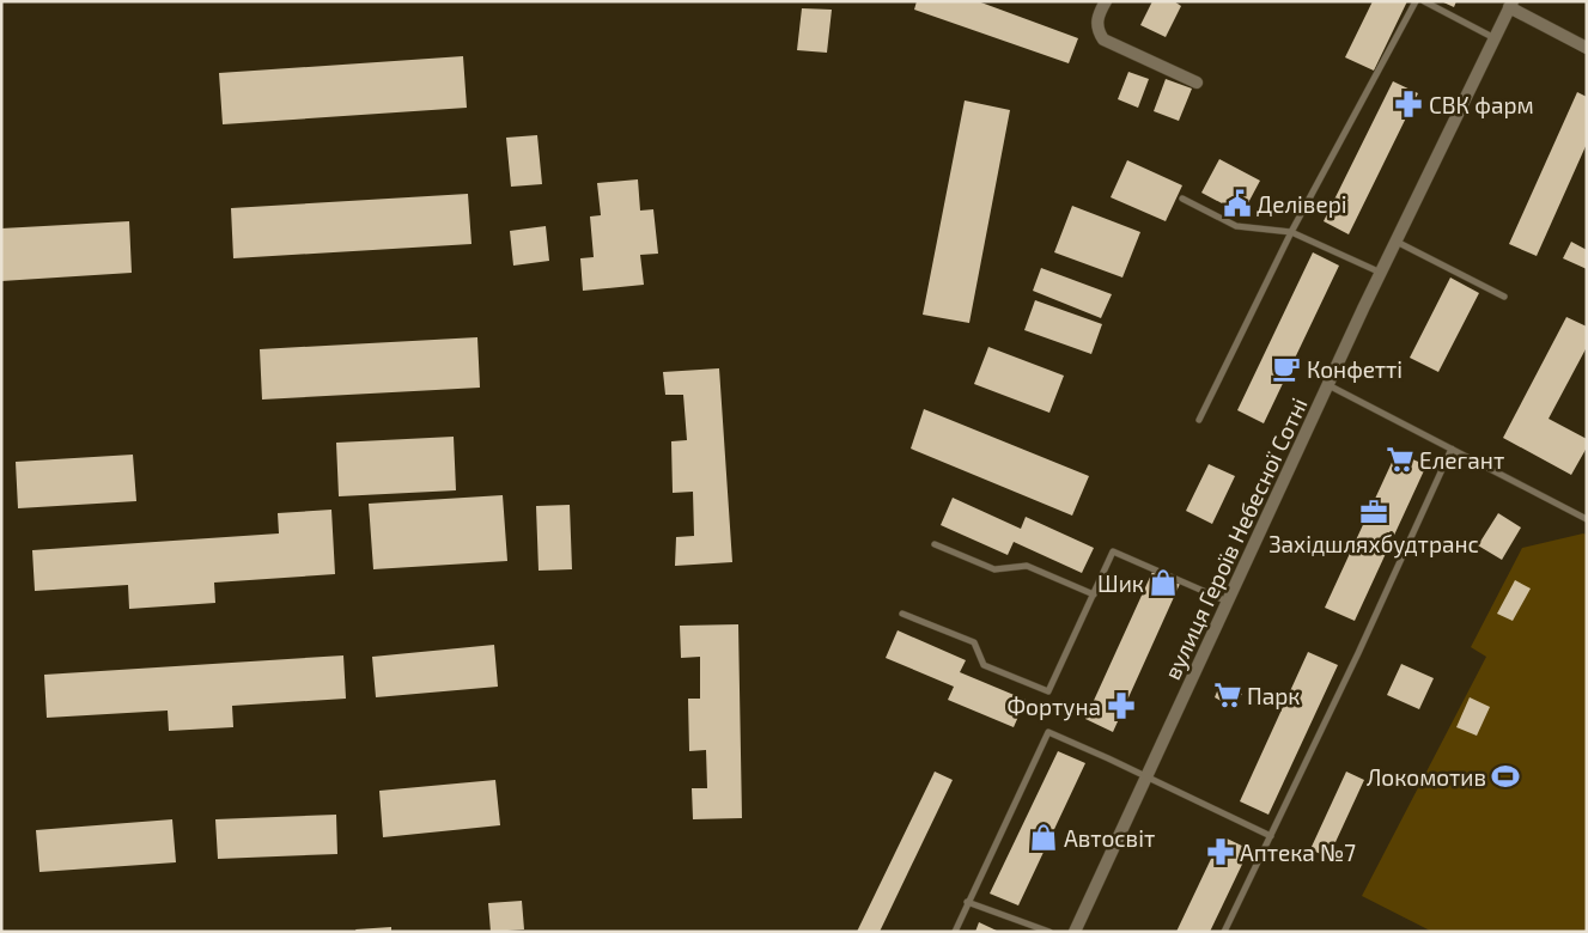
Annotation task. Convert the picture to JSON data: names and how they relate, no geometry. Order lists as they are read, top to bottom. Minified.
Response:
{"streets":{"street":["вулиця Героїв Небесної Сотні"]},"places":{"pharmacy":["СВК фарм","Фортуна","Аптека №7"],"public building":["Делівері"],"cafe":["Конфетті"],"supermarket":["Елегант","Парк"],"office":["Західшляхбудтранс"],"shop":["Шик","Автосвіт"],"sports":["Локомотив"]}}
